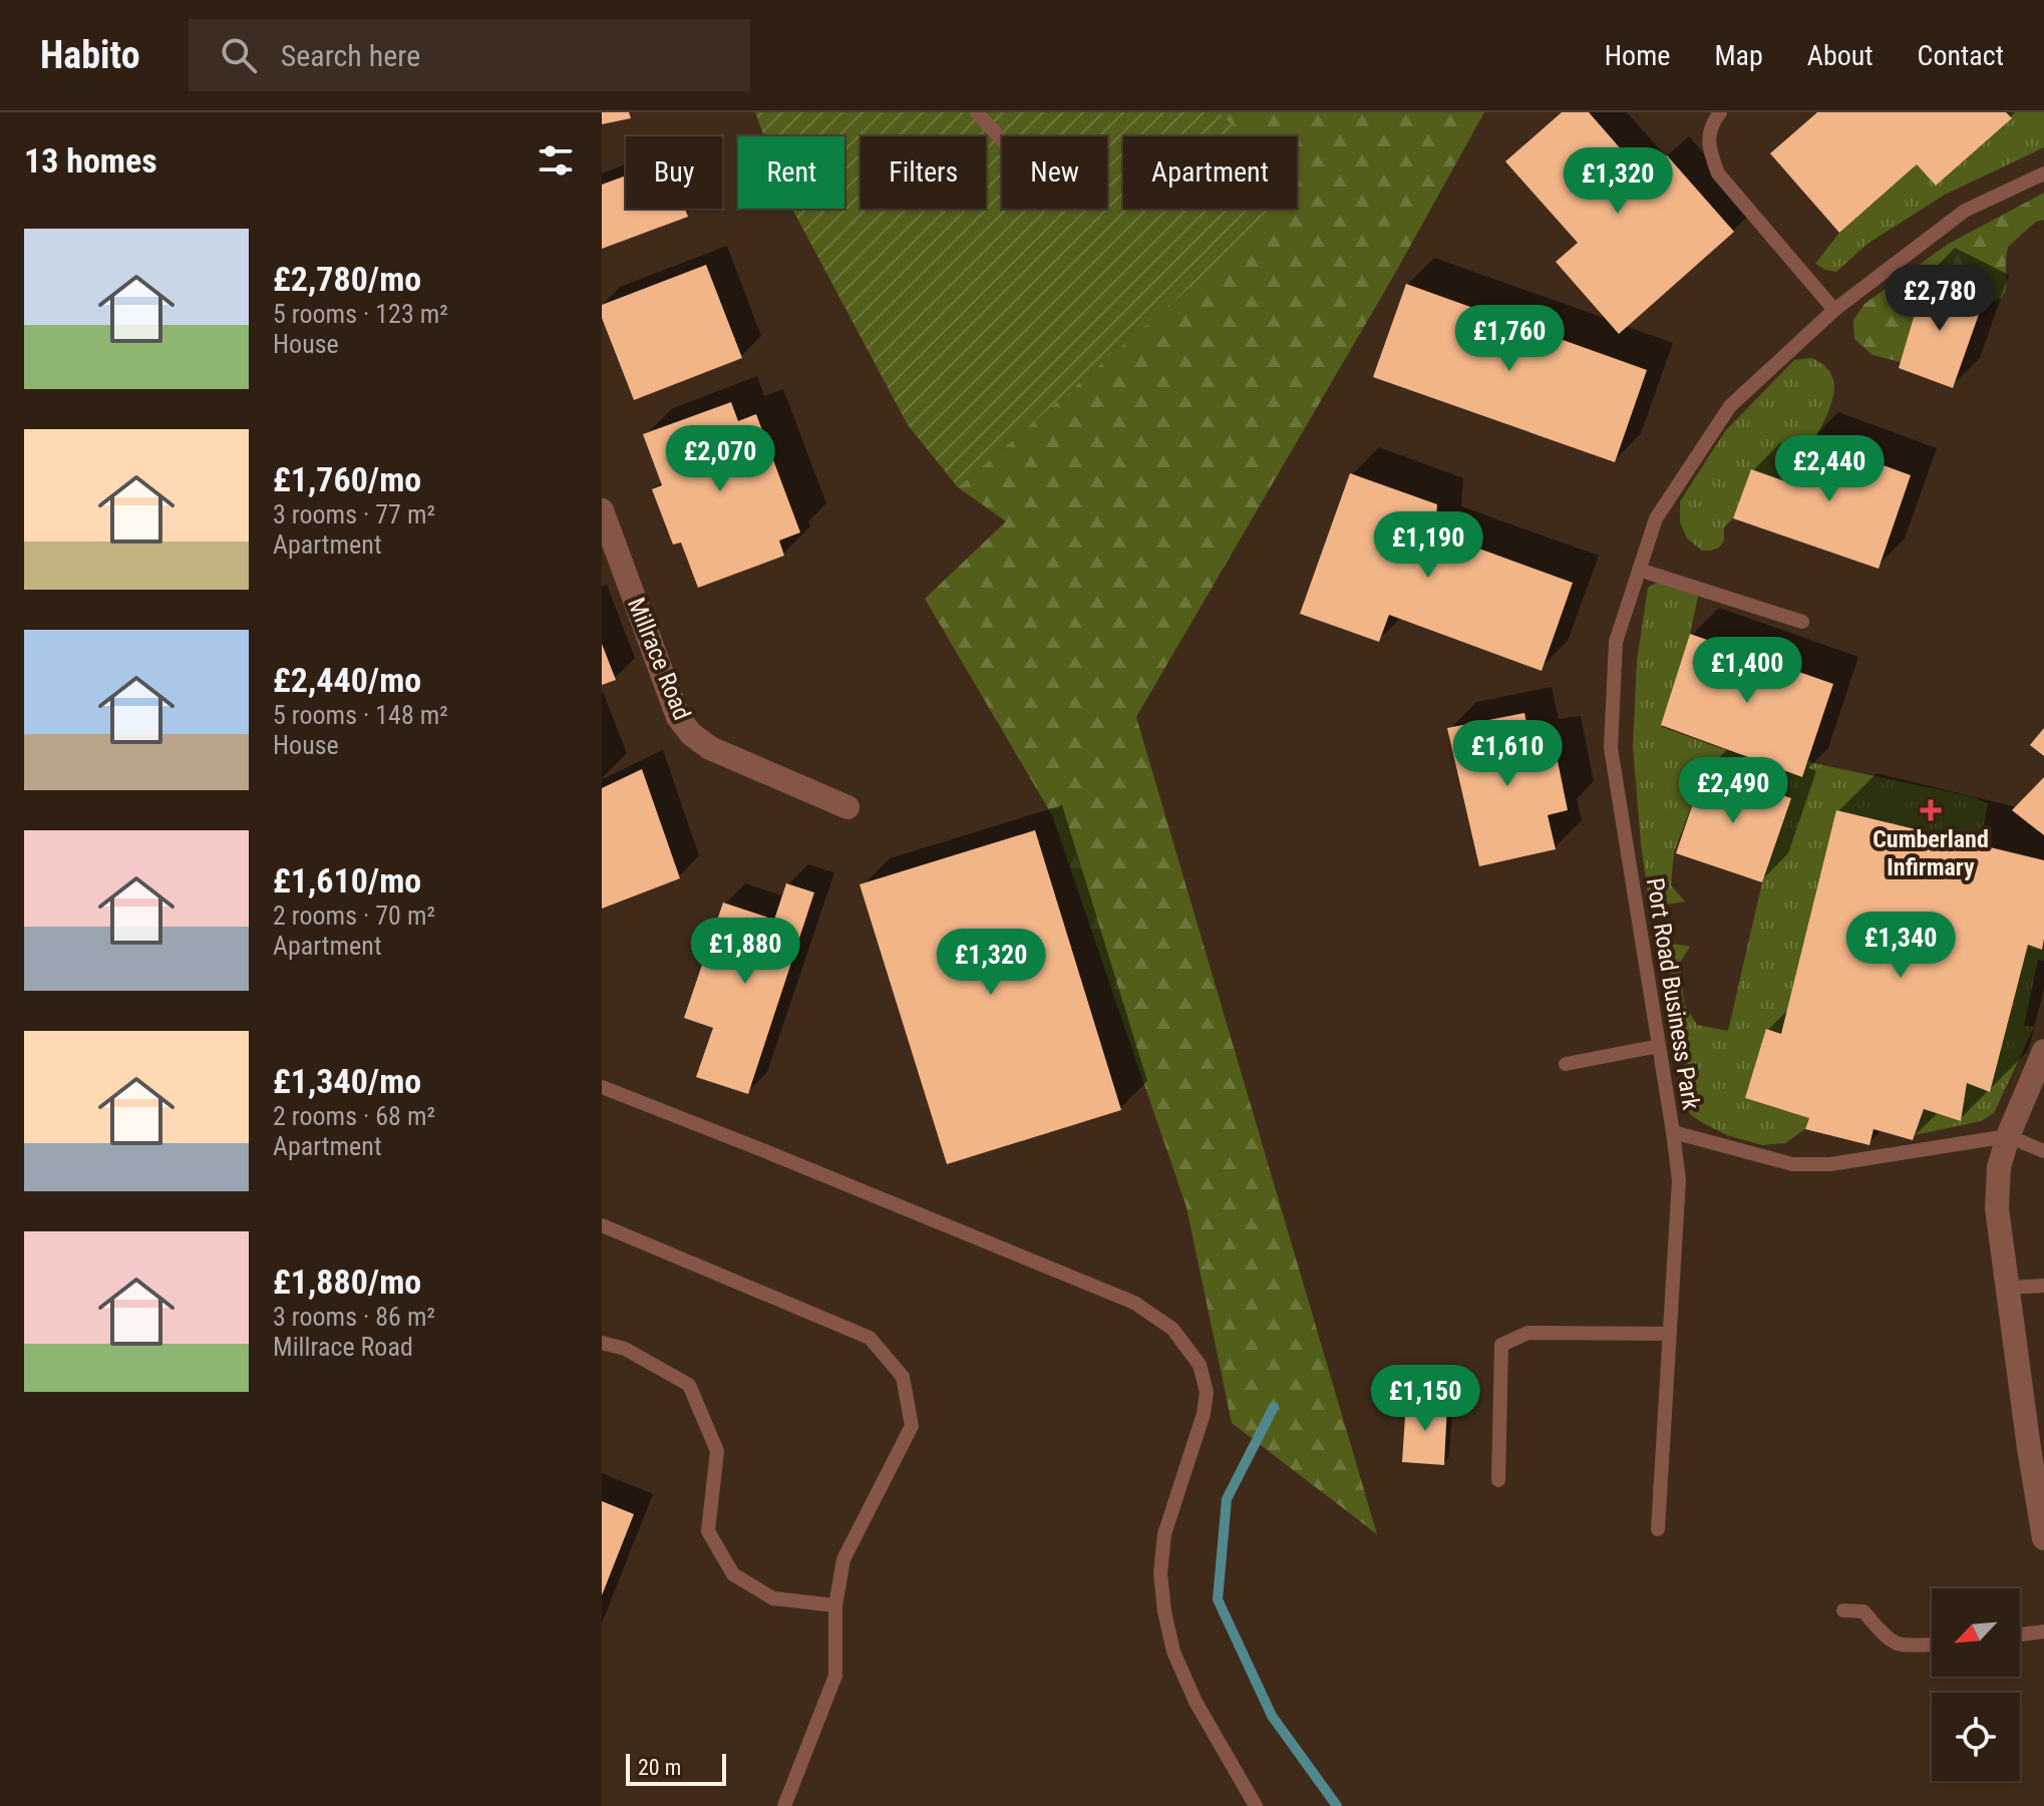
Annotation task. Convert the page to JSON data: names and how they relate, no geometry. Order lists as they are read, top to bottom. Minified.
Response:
{"streets":{"street":["Millrace Road"],"lane":["Port Road Business Park"]},"places":{"health":["Cumberland Infirmary"]},"scale_bar":"20 m","north":"bottom left","page":{"header":"Habito","search":"Search here","nav":["Home","Map","About","Contact"],"heading":"13 homes","chip":["Buy","Rent","Filters","New","Apartment"],"price":["£1,320","£2,780","£1,760","£2,070","£2,440","£1,190","£1,400","£1,610","£2,490","£1,340","£1,880","£1,320","£1,150"],"list":[{"name":"£2,780/mo","note":"5 rooms · 123 m² · House"},{"name":"£1,760/mo","note":"3 rooms · 77 m² · Apartment"},{"name":"£2,440/mo","note":"5 rooms · 148 m² · House"},{"name":"£1,610/mo","note":"2 rooms · 70 m² · Apartment"},{"name":"£1,340/mo","note":"2 rooms · 68 m² · Apartment"},{"name":"£1,880/mo","note":"3 rooms · 86 m² · Millrace Road"}],"scale":"20 m"}}
